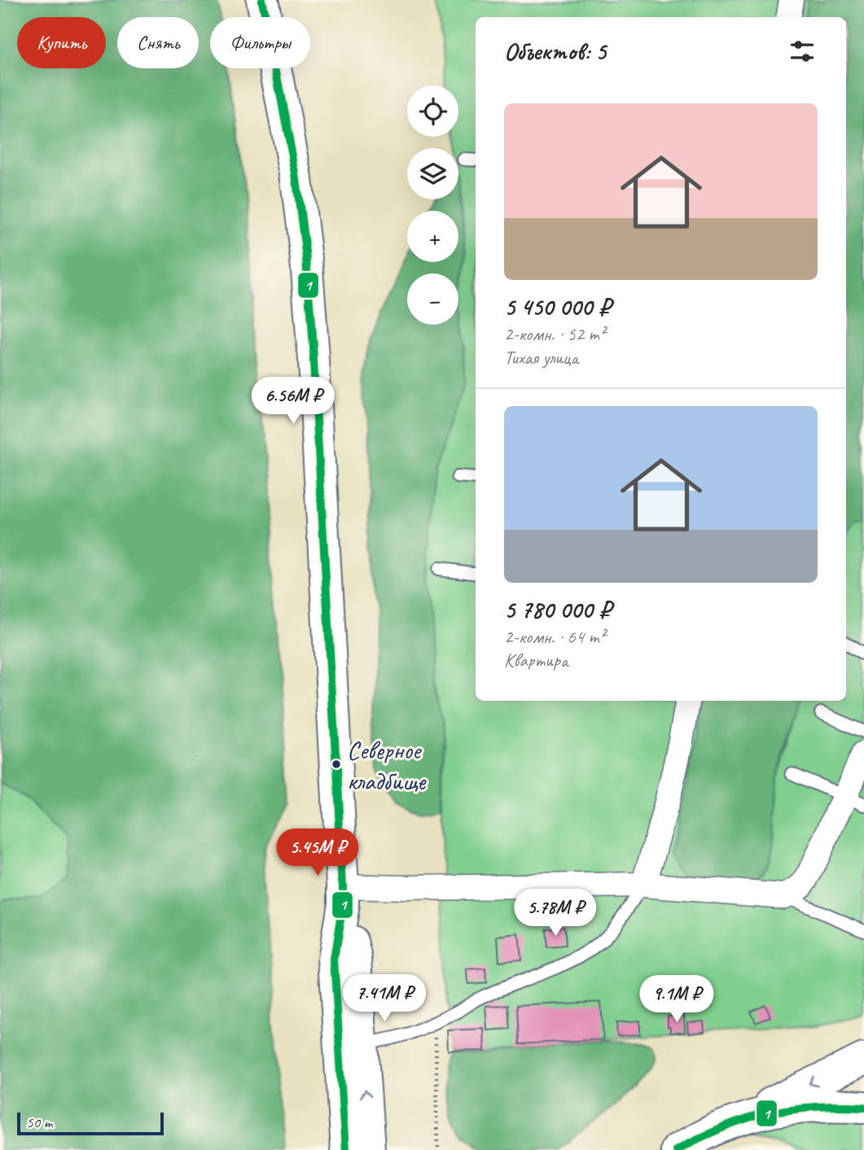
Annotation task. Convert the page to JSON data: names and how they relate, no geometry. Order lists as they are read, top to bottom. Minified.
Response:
{"places":["Северное кладбище"],"lines":["transit line 1"],"scale_bar":"50 m","page":{"chip":["Купить","Снять","Фильтры"],"heading":"Объектов: 5","map_buttons":["+","−"],"list":[{"name":"5 450 000 ₽","note":"2-комн. · 52 m² · Тихая улица"},{"name":"5 780 000 ₽","note":"2-комн. · 64 m² · Квартира"}],"price":["6.56M ₽","5.45M ₽","5.78M ₽","7.41M ₽","9.1M ₽"],"scale":"50 m"}}
